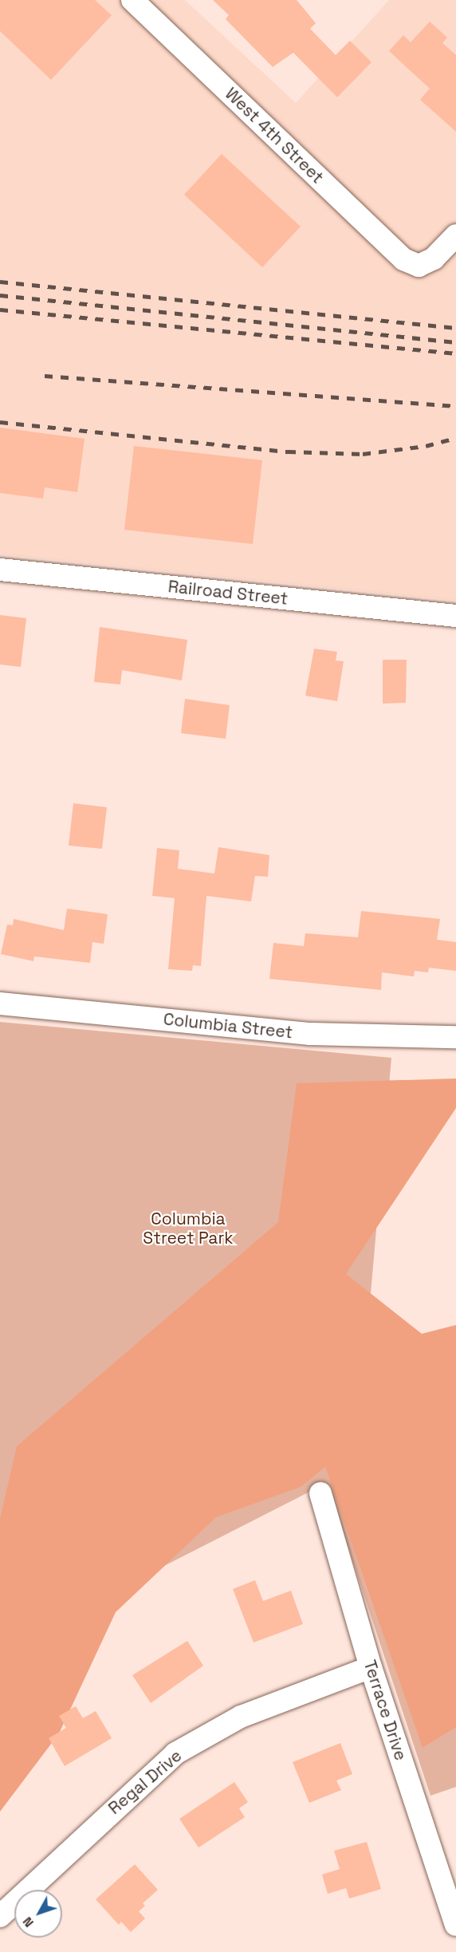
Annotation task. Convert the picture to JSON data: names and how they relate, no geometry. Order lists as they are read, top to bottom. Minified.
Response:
{"streets":{"street":["West 4th Street","Railroad Street","Columbia Street","Terrace Drive","Regal Drive"]},"crossings":[["Terrace Drive","Regal Drive"]],"parks":["Columbia Street Park"],"north":"bottom left"}
